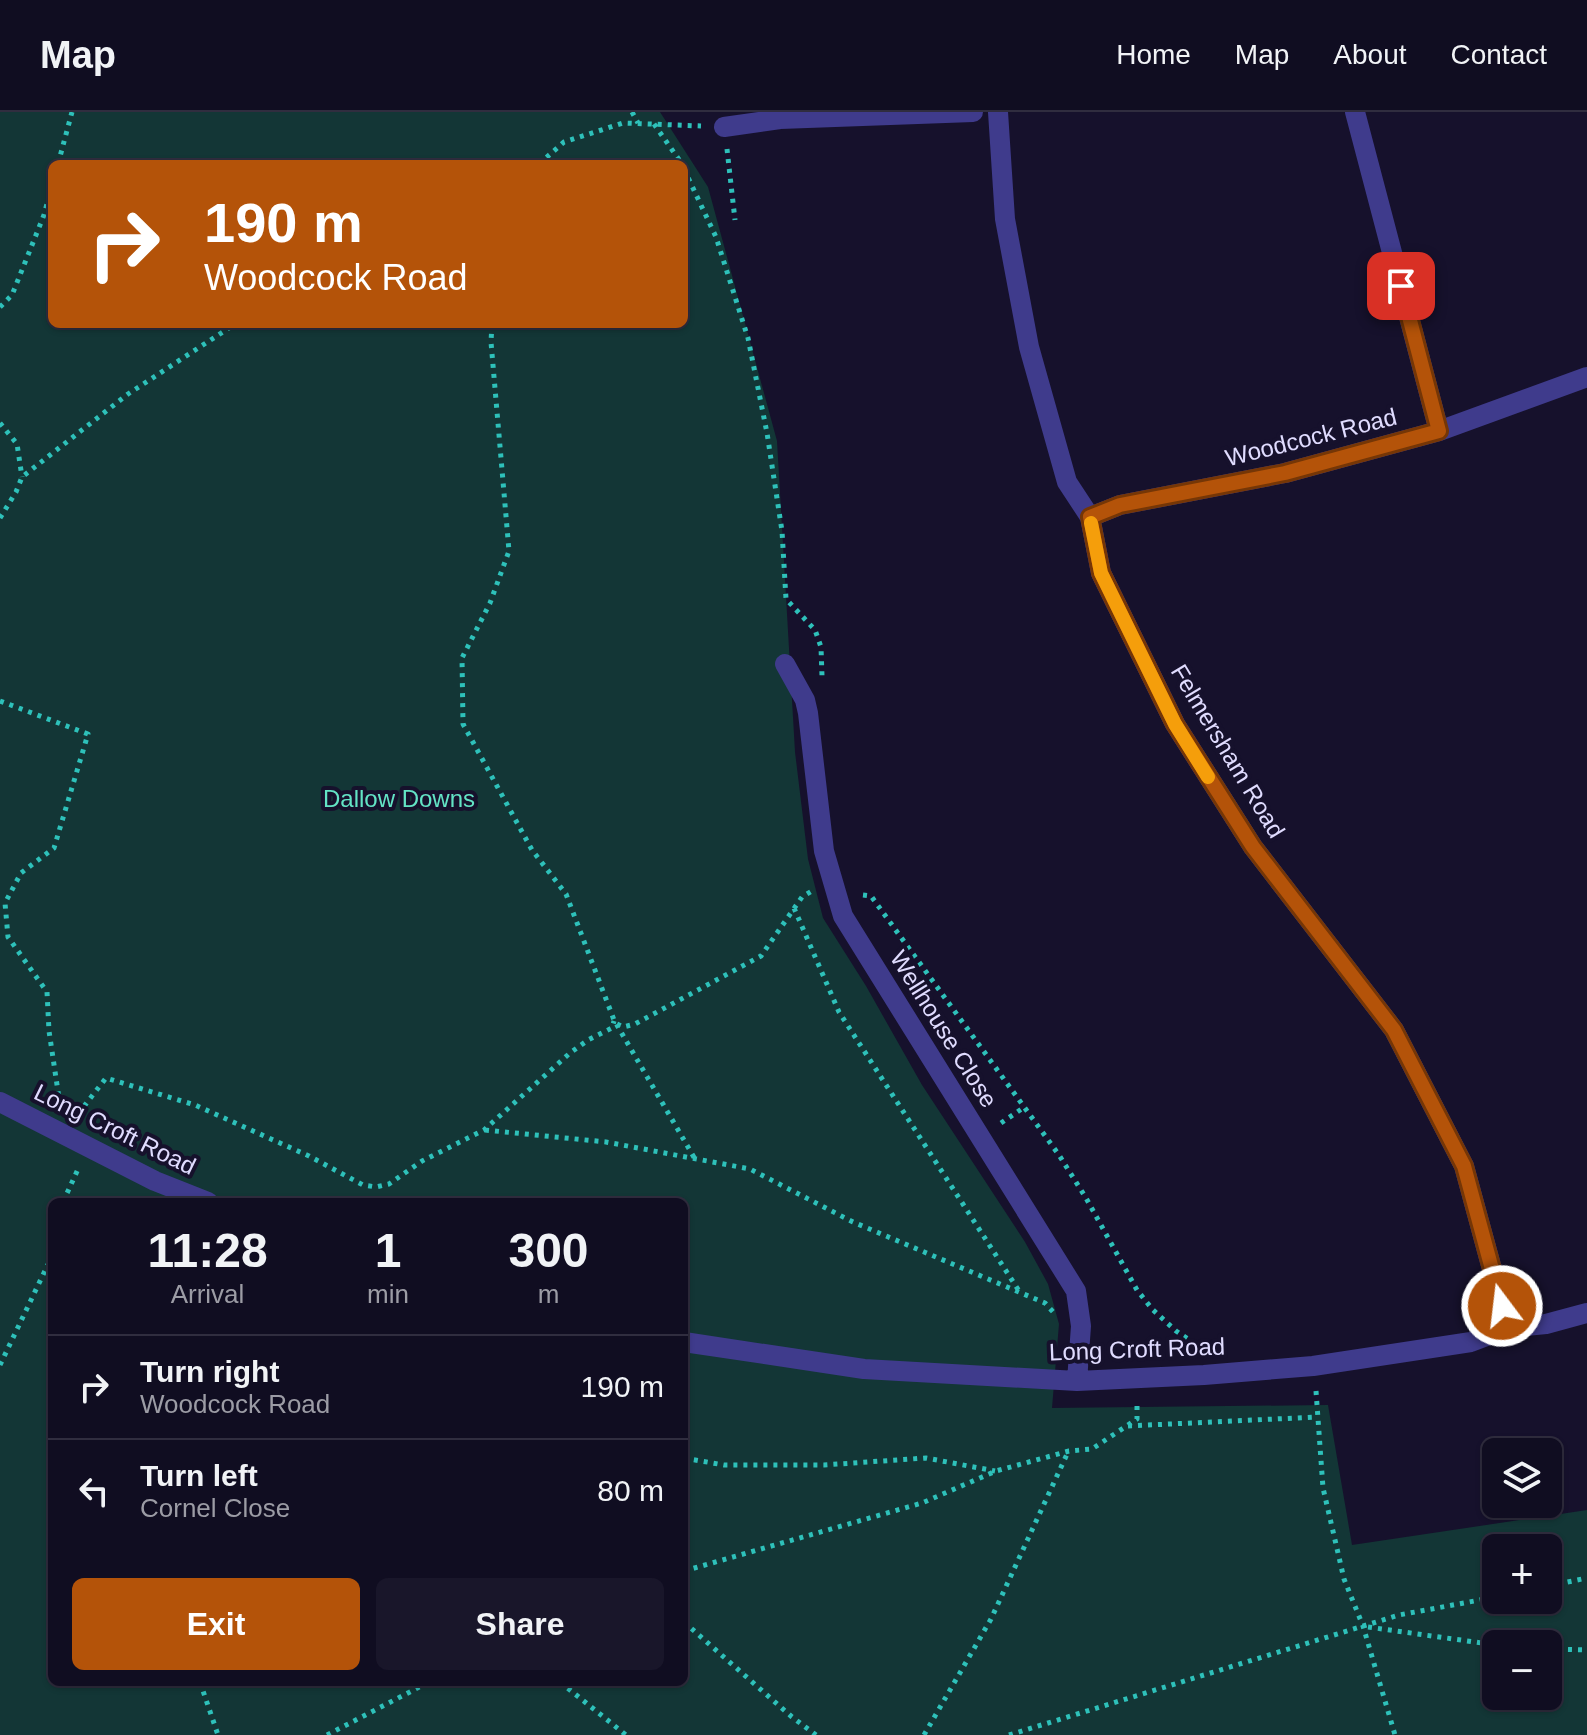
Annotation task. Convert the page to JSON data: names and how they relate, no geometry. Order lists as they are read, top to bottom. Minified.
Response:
{"streets":{"street":["Woodcock Road","Felmersham Road","Wellhouse Close","Long Croft Road"]},"crossings":[["Woodcock Road","Felmersham Road"],["Felmersham Road","Long Croft Road"],["Wellhouse Close","Long Croft Road"]],"parks":["Dallow Downs"],"page":{"header":"Map","nav":["Home","Map","About","Contact"],"turn":["190 m","Woodcock Road"],"eta":["11:28","Arrival","1","min","300","m"],"list":[{"name":"Turn right","note":"Woodcock Road","value":"190 m"},{"name":"Turn left","note":"Cornel Close","value":"80 m"}],"map_buttons":["+","−"],"buttons":["Exit","Share"]}}
